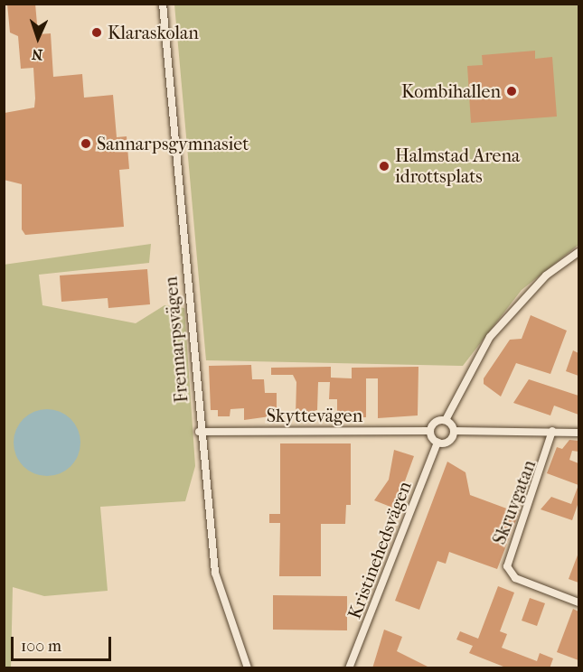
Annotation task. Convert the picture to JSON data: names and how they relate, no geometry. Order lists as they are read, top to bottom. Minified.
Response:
{"streets":{"street":["Frennarpsvägen","Skyttevägen","Skruvgatan","Kristinehedsvägen"]},"crossings":[["Frennarpsvägen","Skyttevägen"],["Skyttevägen","Kristinehedsvägen"]],"places":["Klaraskolan","Kombihallen","Sannarpsgymnasiet","Halmstad Arena idrottsplats"],"scale_bar":"100 m","north":"bottom"}
